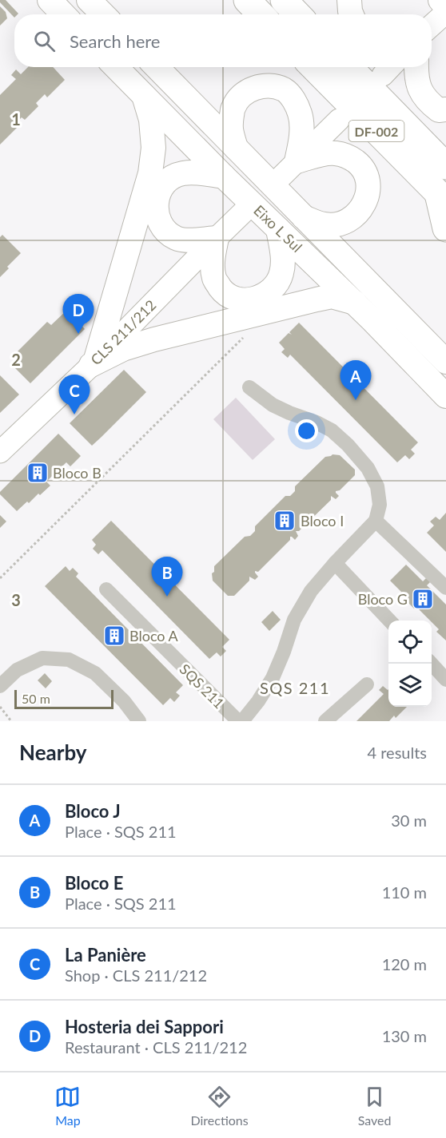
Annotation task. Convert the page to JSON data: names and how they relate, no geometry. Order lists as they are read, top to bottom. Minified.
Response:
{"streets":{"highway":["DF-002"],"main road":["Eixo L Sul"],"street":["CLS 211/212","SQS 211"]},"districts":["SQS 211"],"places":{"building":["Bloco B","Bloco I","Bloco G","Bloco A"]},"scale_bar":"50 m","page":{"search":"Search here","pins":["D","A","C","B"],"scale":"50 m","heading":["Nearby","4 results"],"list":[{"mark":"A","name":"Bloco J","note":"Place · SQS 211","value":"30 m"},{"mark":"B","name":"Bloco E","note":"Place · SQS 211","value":"110 m"},{"mark":"C","name":"La Panière","note":"Shop · CLS 211/212","value":"120 m"},{"mark":"D","name":"Hosteria dei Sappori","note":"Restaurant · CLS 211/212","value":"130 m"}],"nav":["Map","Directions","Saved"]},"grid":{"rows":["1","2","3"]}}
